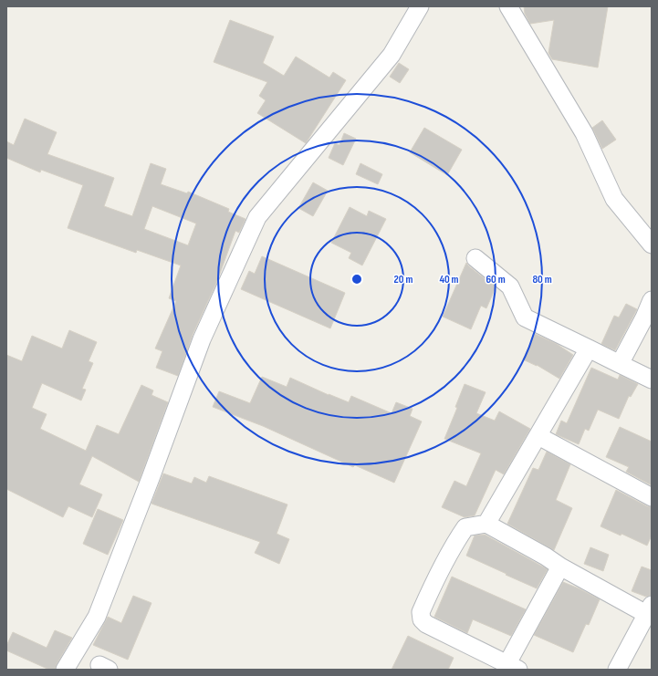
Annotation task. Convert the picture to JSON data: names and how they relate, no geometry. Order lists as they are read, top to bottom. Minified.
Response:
{"rings":["20 m","40 m","60 m","80 m"]}
